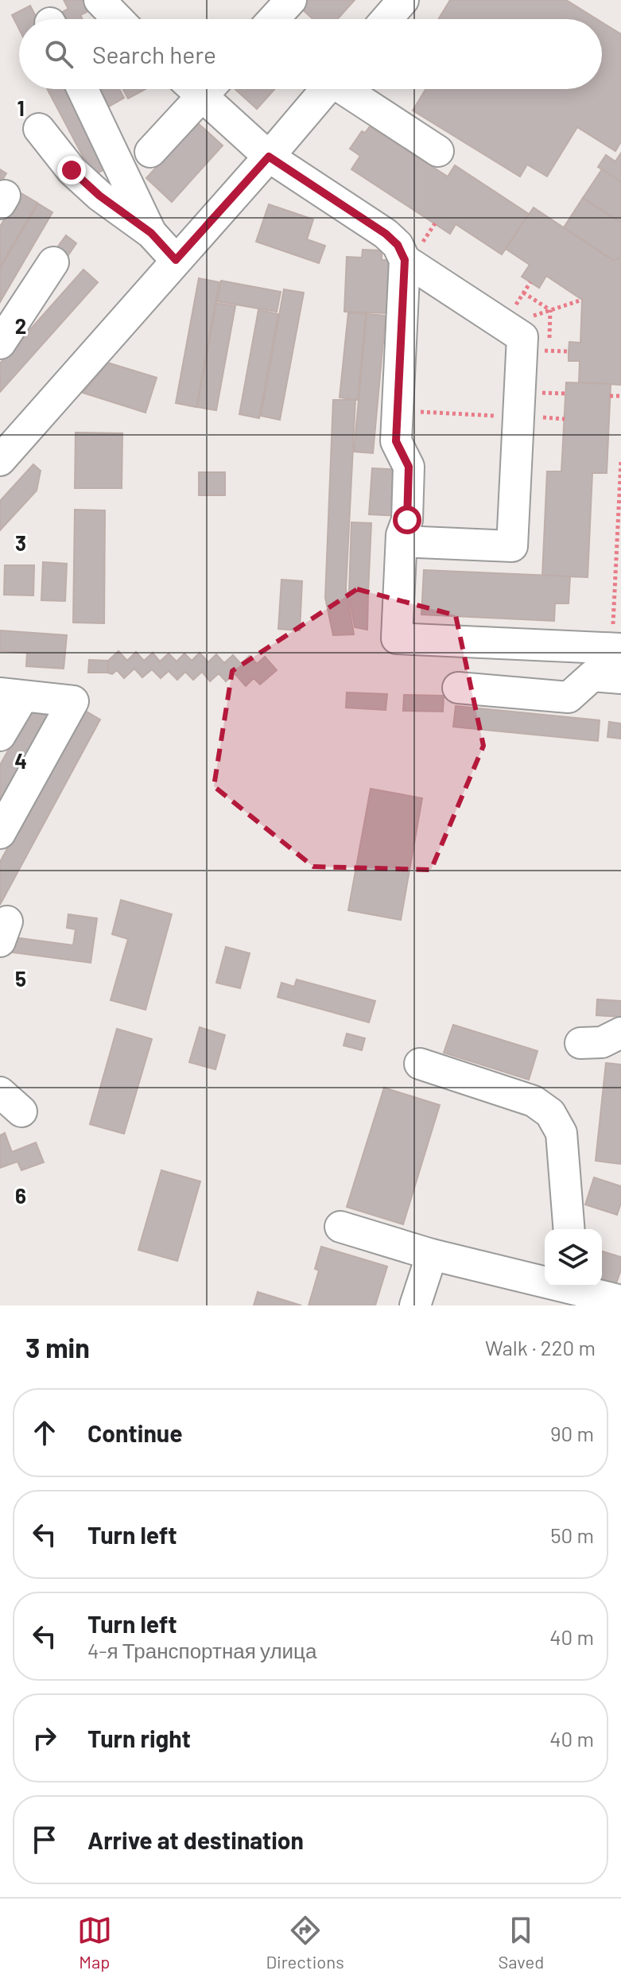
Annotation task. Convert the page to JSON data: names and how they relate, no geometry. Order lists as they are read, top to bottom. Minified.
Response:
{"page":{"search":"Search here","heading":["3 min","Walk · 220 m"],"list":[["Continue","90 m"],["Turn left","50 m"],["Turn left","4-я Транспортная улица","40 m"],["Turn right","40 m"],"Arrive at destination"],"nav":["Map","Directions","Saved"]},"grid":{"rows":["1","2","3","4","5","6"]}}
